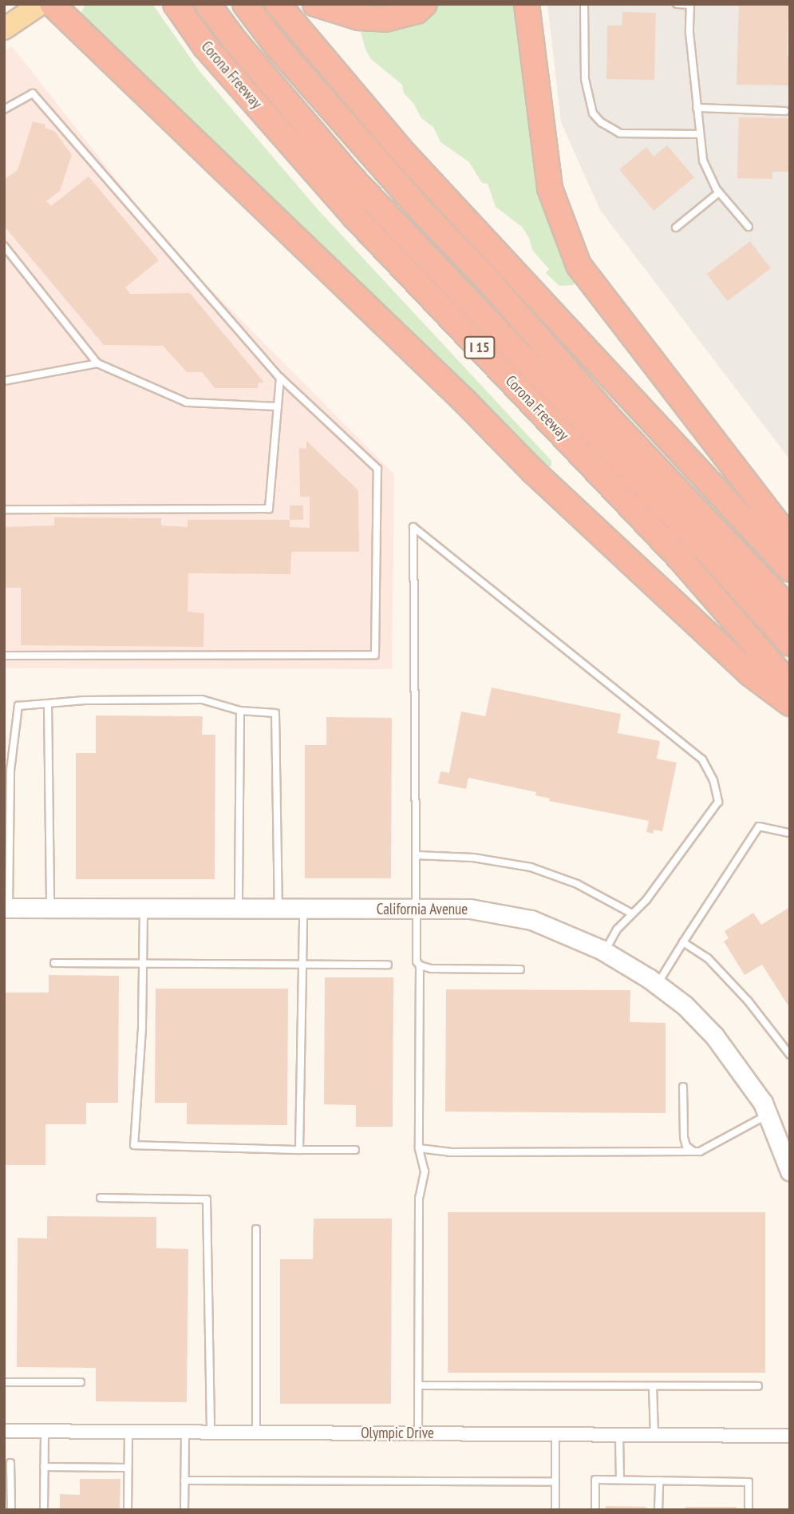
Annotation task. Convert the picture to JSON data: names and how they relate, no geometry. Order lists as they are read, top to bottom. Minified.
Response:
{"streets":{"highway":["Corona Freeway","I 15"],"main road":["California Avenue"],"street":["Olympic Drive"]}}
